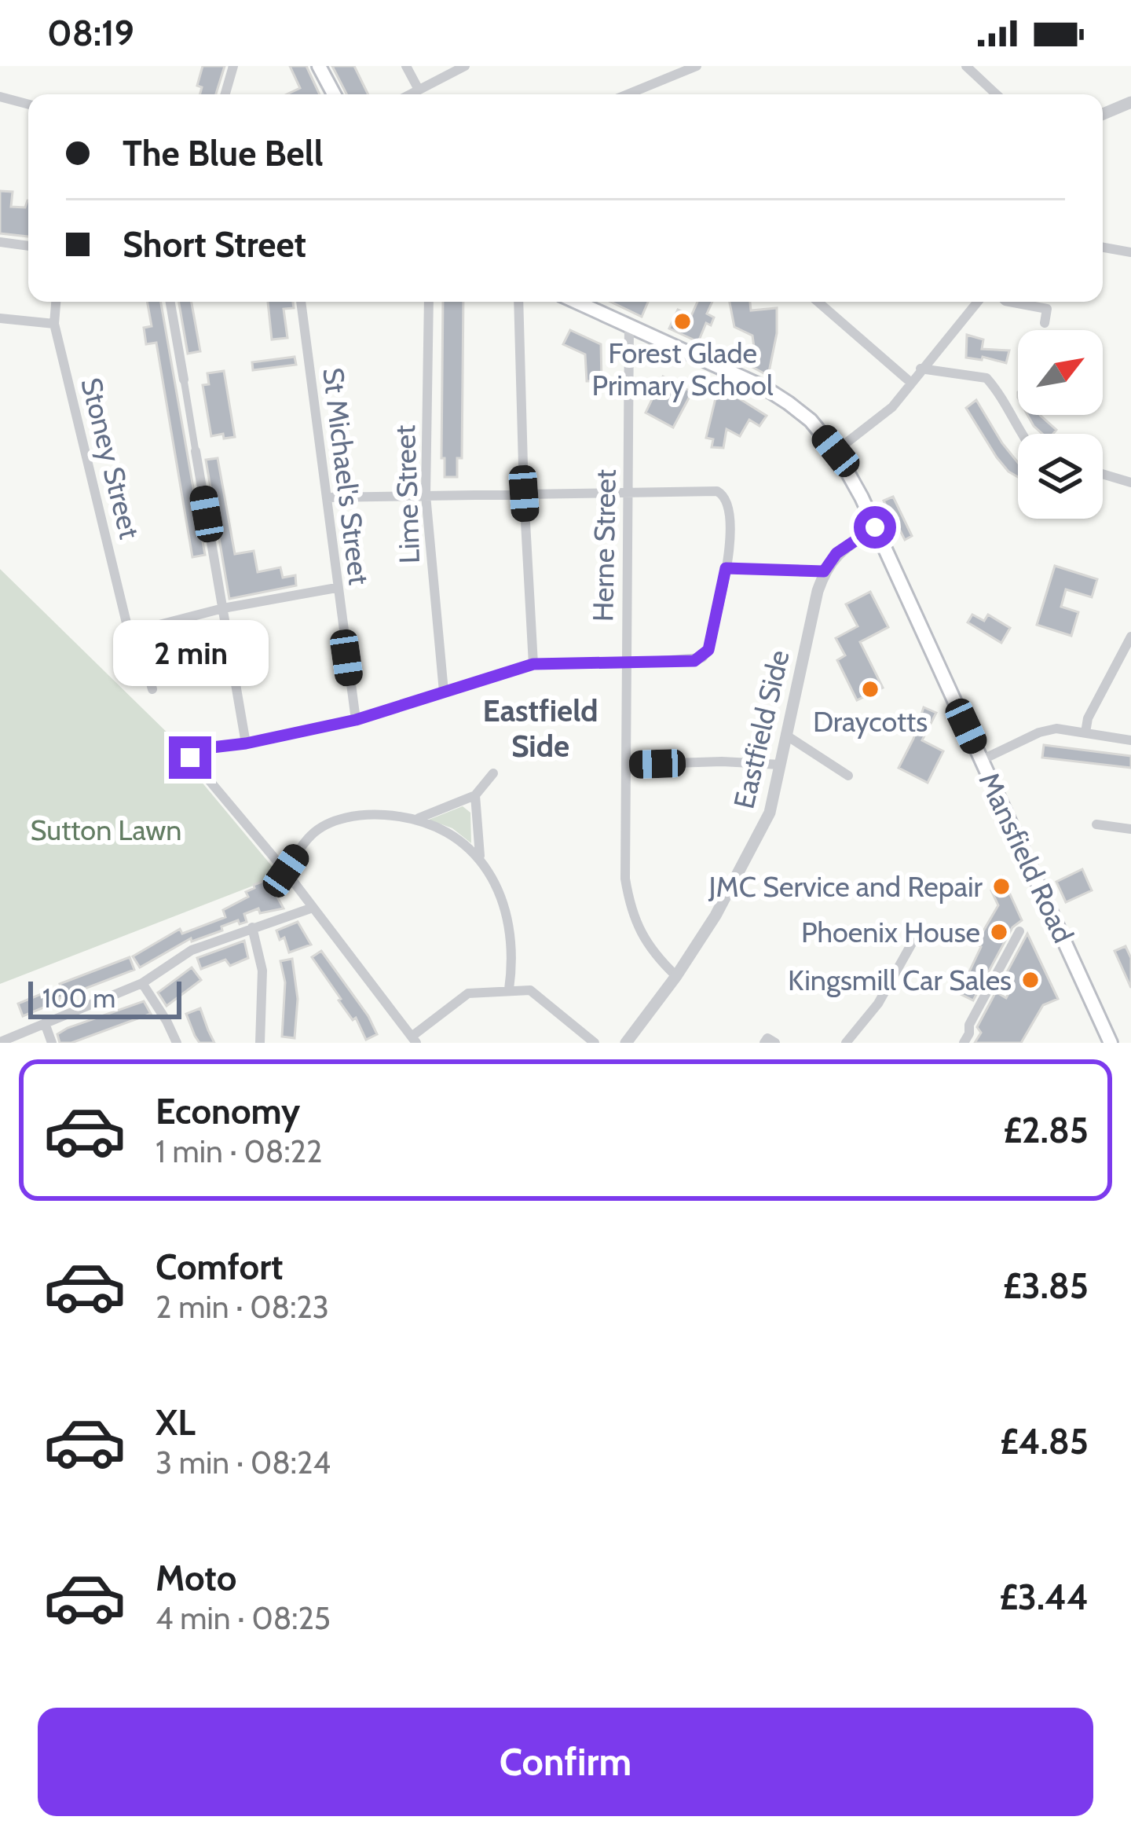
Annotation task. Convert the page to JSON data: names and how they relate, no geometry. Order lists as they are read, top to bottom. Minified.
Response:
{"streets":{"main road":["Mansfield Road"],"street":["Stoney Street","St Michael's Street","Lime Street","Herne Street","Eastfield Side"]},"crossings":[["Herne Street","Eastfield Side"],["Herne Street","Mansfield Road"]],"districts":["Eastfield Side"],"parks":["Sutton Lawn"],"places":["Forest Glade Primary School","Draycotts","JMC Service and Repair","Phoenix House","Kingsmill Car Sales"],"scale_bar":"100 m","north":"top right","page":{"status":"08:19","banner":["The Blue Bell","Short Street"],"bubble":"2 min","scale":"100 m","list":[{"name":"Economy","note":"1 min · 08:22","value":"£2.85"},{"name":"Comfort","note":"2 min · 08:23","value":"£3.85"},{"name":"XL","note":"3 min · 08:24","value":"£4.85"},{"name":"Moto","note":"4 min · 08:25","value":"£3.44"}],"buttons":"Confirm"}}
